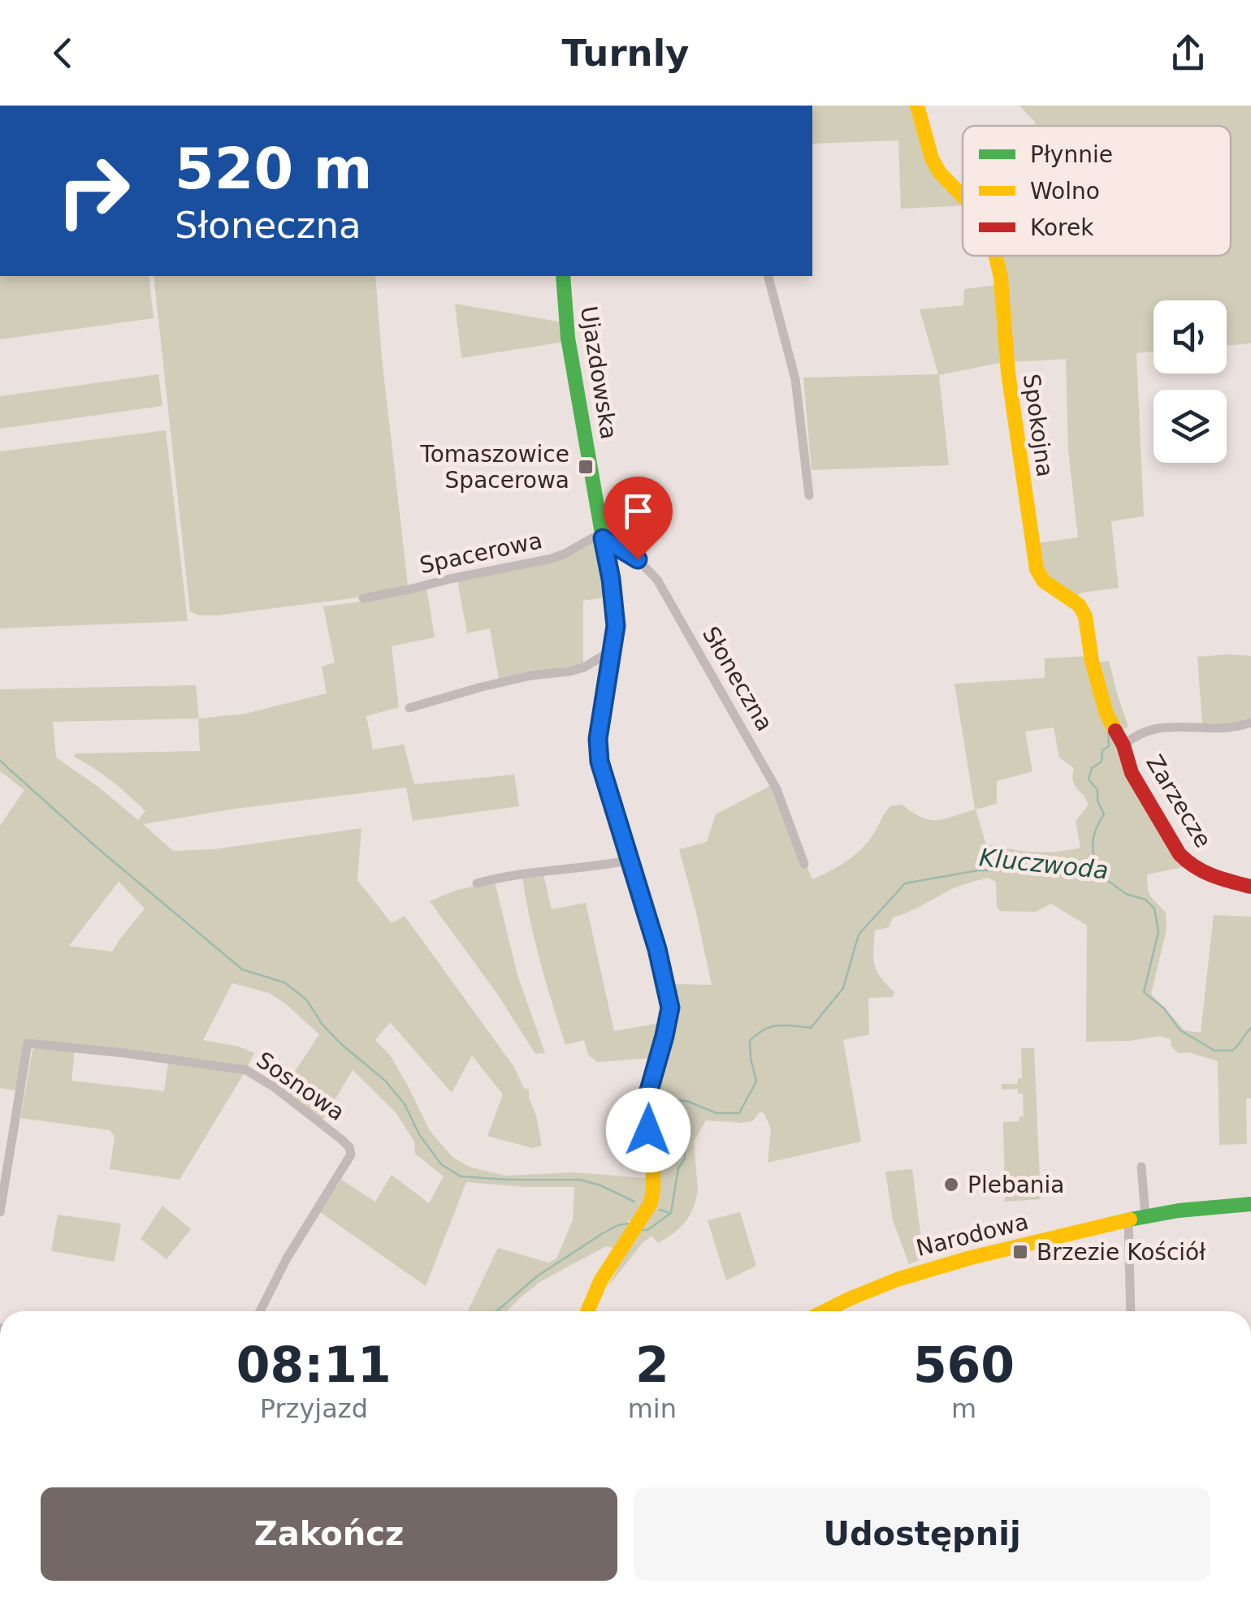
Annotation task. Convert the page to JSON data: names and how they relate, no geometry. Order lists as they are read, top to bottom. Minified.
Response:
{"streets":{"street":["Ujazdowska","Spokojna","Spacerowa","Słoneczna","Zarzecze","Sosnowa","Narodowa"]},"crossings":[["Ujazdowska","Spacerowa"],["Ujazdowska","Słoneczna"],["Spokojna","Zarzecze"],["Spacerowa","Słoneczna"]],"water":["Kluczwoda"],"places":{"transit":["Tomaszowice Spacerowa","Brzezie Kościół"],"other":["Plebania"]},"legend":["Płynnie","Wolno","Korek"],"page":{"header":"Turnly","turn":["520 m","Słoneczna"],"eta":["08:11","Przyjazd","2","min","560","m"],"buttons":["Zakończ","Udostępnij"]}}
